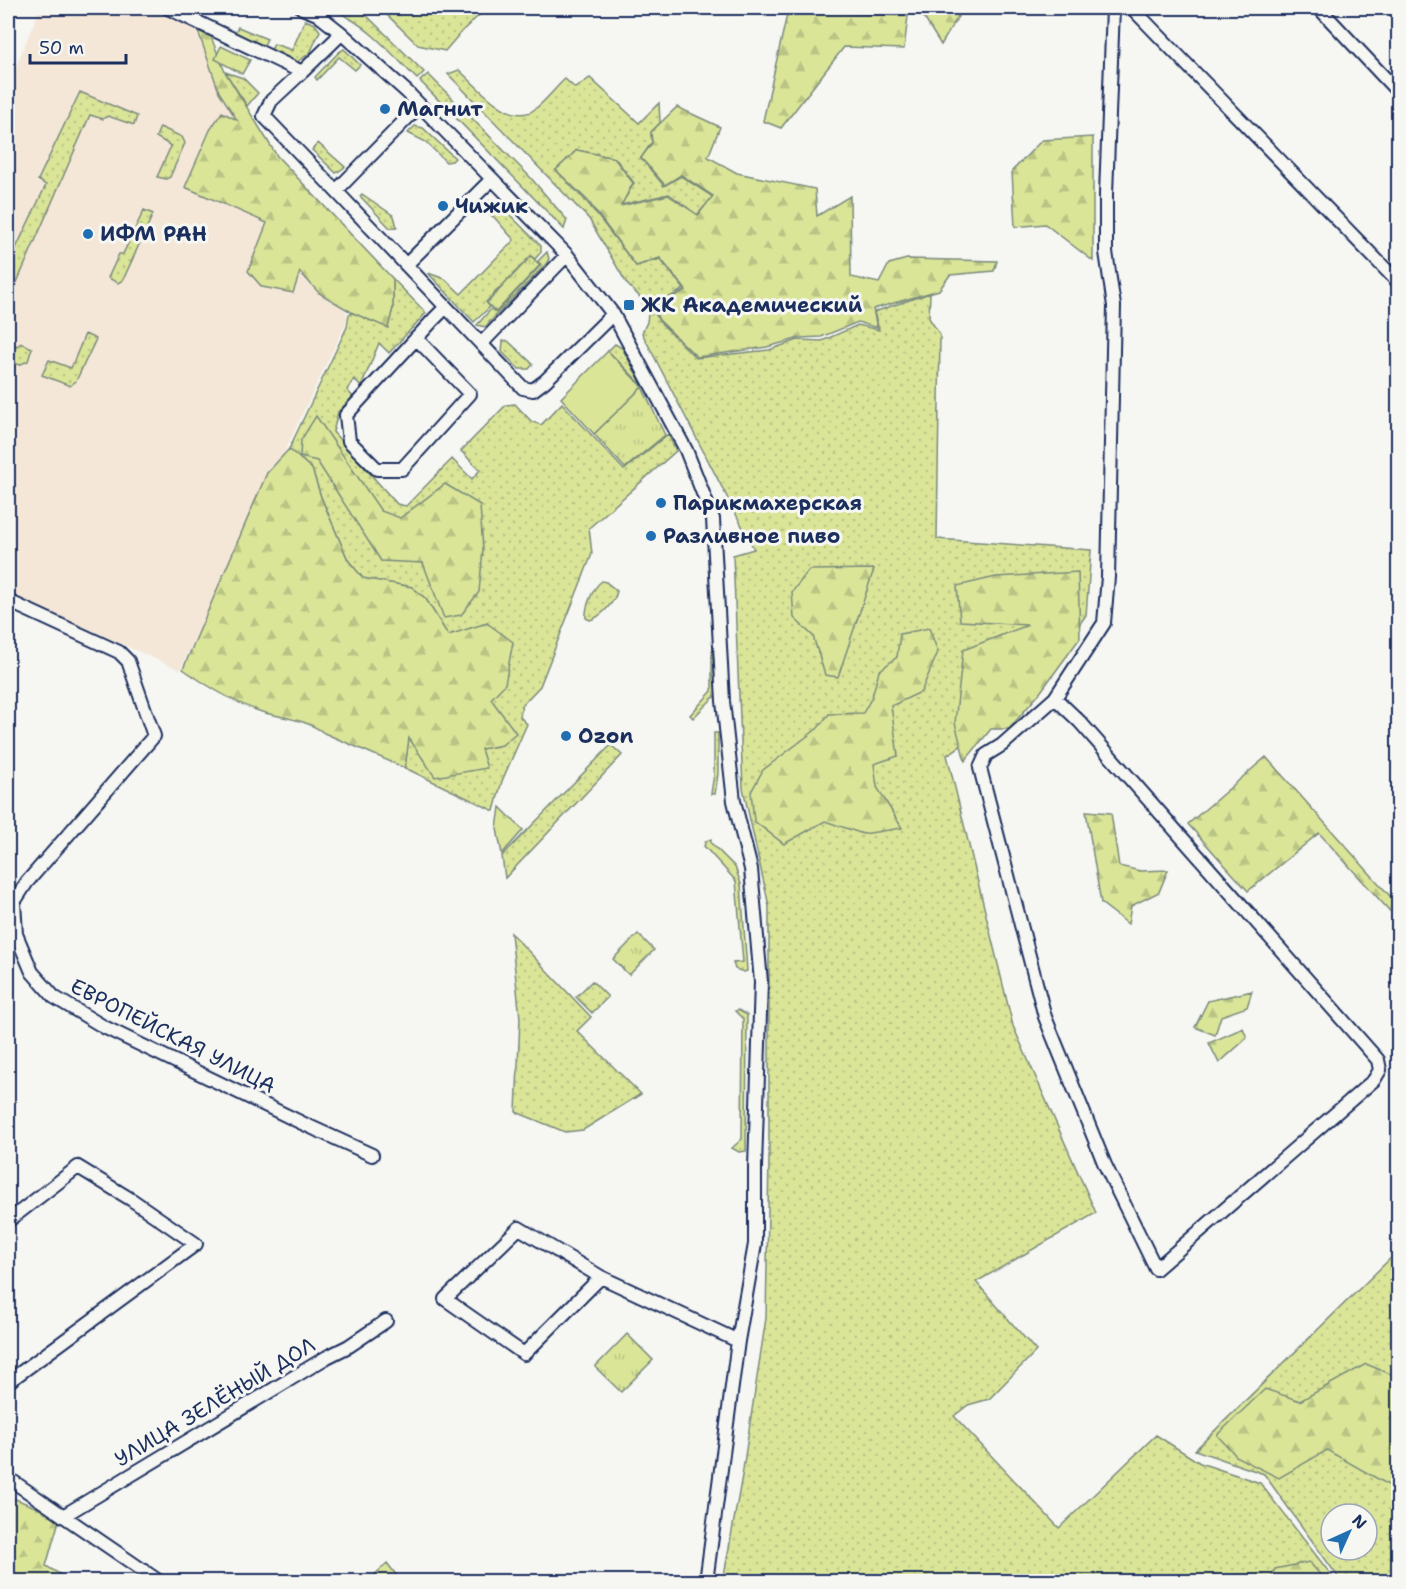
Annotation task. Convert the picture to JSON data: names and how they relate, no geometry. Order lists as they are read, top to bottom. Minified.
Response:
{"streets":{"street":["ЕВРОПЕЙСКАЯ УЛИЦА","УЛИЦА ЗЕЛЁНЫЙ ДОЛ"]},"places":{"other":["Магнит","Чижик","ИФМ РАН","Парикмахерская","Разливное пиво","Ozon"],"transit":["ЖК Академический"]},"scale_bar":"50 m","north":"top right"}
